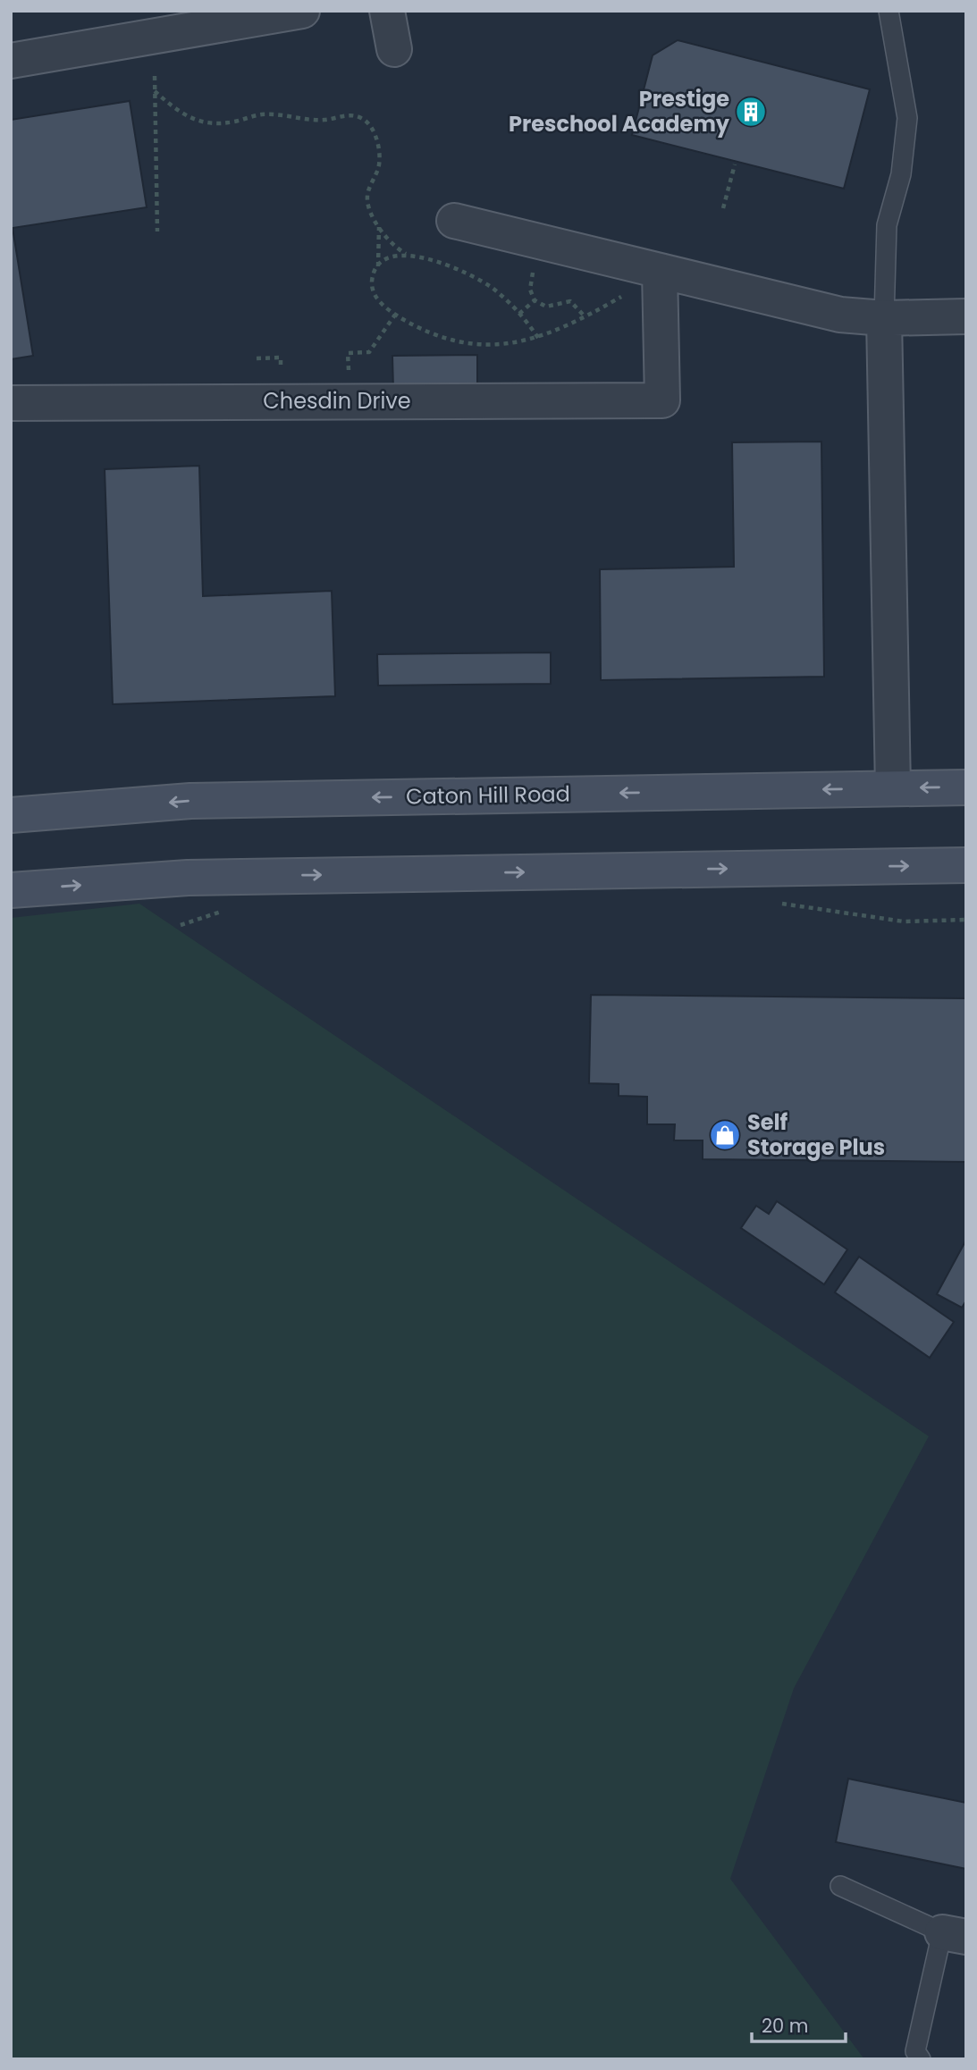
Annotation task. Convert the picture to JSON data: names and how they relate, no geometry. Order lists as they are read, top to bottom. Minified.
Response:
{"streets":{"main road":["Caton Hill Road"],"street":["Chesdin Drive"]},"places":{"building":["Prestige Preschool Academy"],"shop":["Self Storage Plus"]},"scale_bar":"20 m"}
